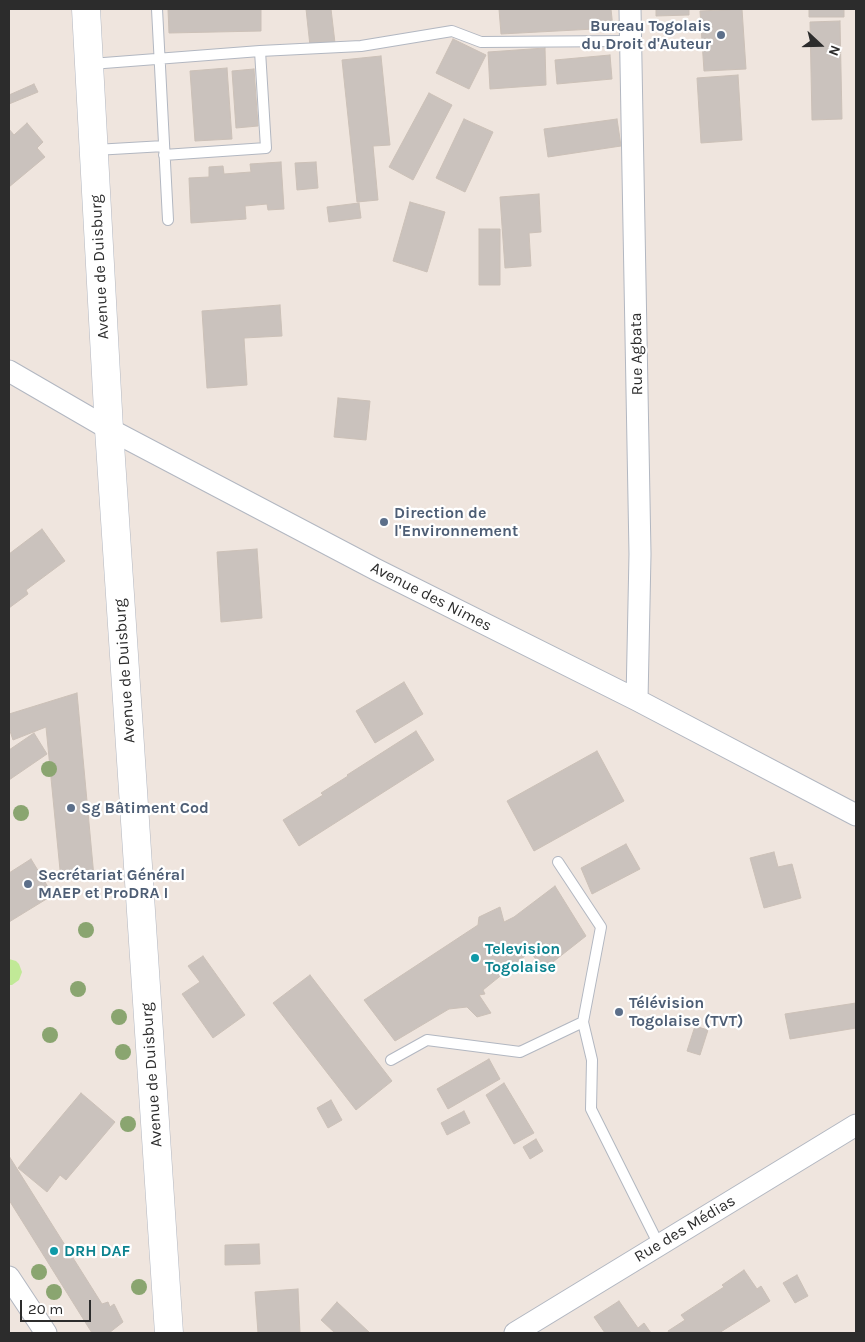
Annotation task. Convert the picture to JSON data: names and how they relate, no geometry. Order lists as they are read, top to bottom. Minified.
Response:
{"streets":{"street":["Avenue de Duisburg","Rue Agbata","Avenue des Nimes","Rue des Médias"]},"crossings":[["Avenue de Duisburg","Avenue des Nimes"],["Rue Agbata","Avenue des Nimes"]],"places":["Bureau Togolais du Droit d'Auteur","Direction de l'Environnement","Sg Bâtiment Cod","Secrétariat Général MAEP et ProDRA I","Television Togolaise","Télévision Togolaise (TVT)","DRH DAF"],"scale_bar":"20 m","north":"right"}
